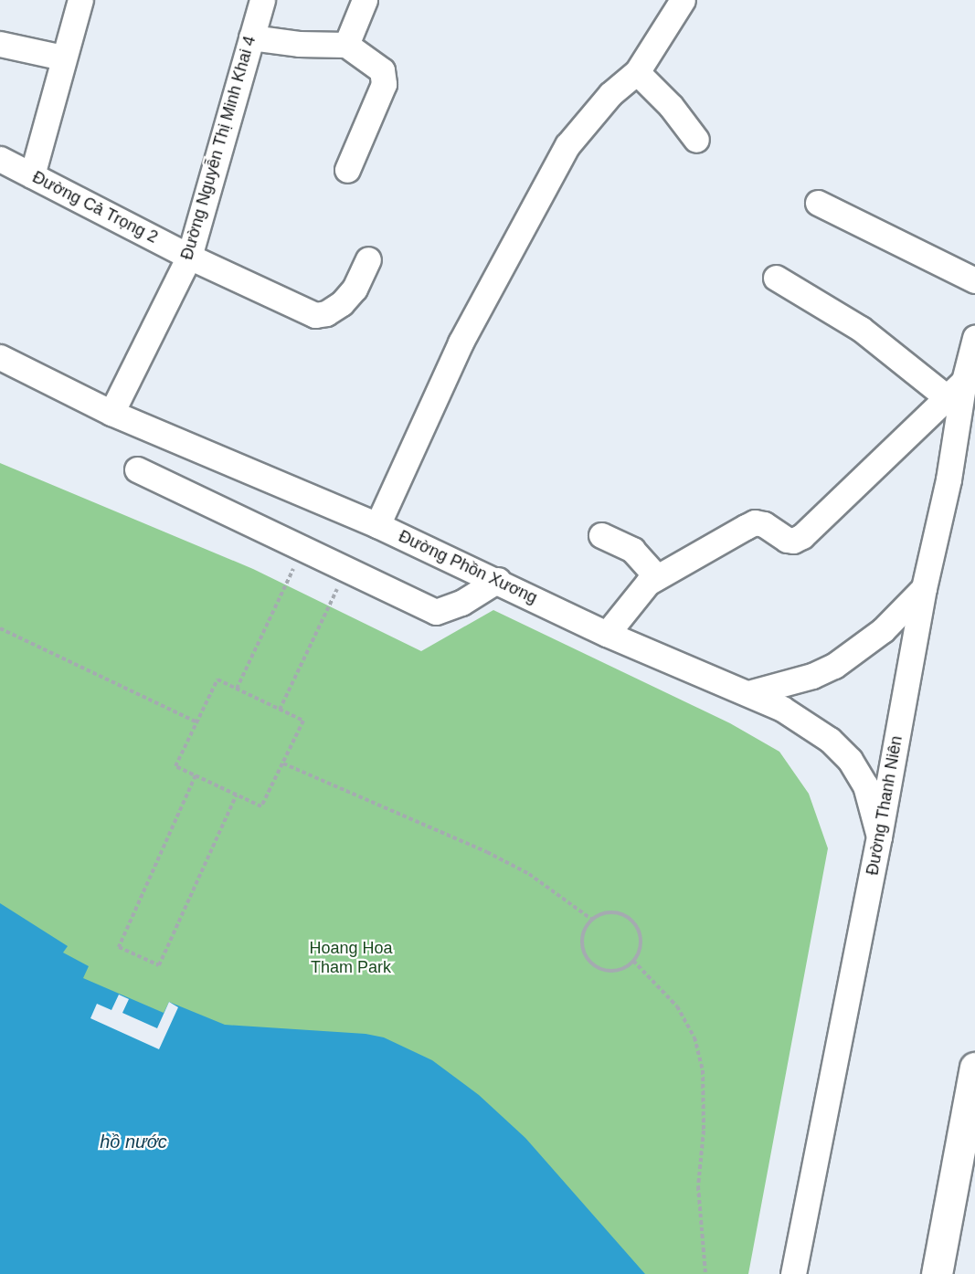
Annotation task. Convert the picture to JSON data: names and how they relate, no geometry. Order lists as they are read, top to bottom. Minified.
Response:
{"streets":{"street":["Đường Nguyễn Thị Minh Khai 4","Đường Cả Trọng 2","Đường Phồn Xương","Đường Thanh Niên"]},"crossings":[["Đường Nguyễn Thị Minh Khai 4","Đường Cả Trọng 2"],["Đường Nguyễn Thị Minh Khai 4","Đường Phồn Xương"],["Đường Phồn Xương","Đường Thanh Niên"]],"water":["hồ nước"],"parks":["Hoang Hoa Tham Park"]}
